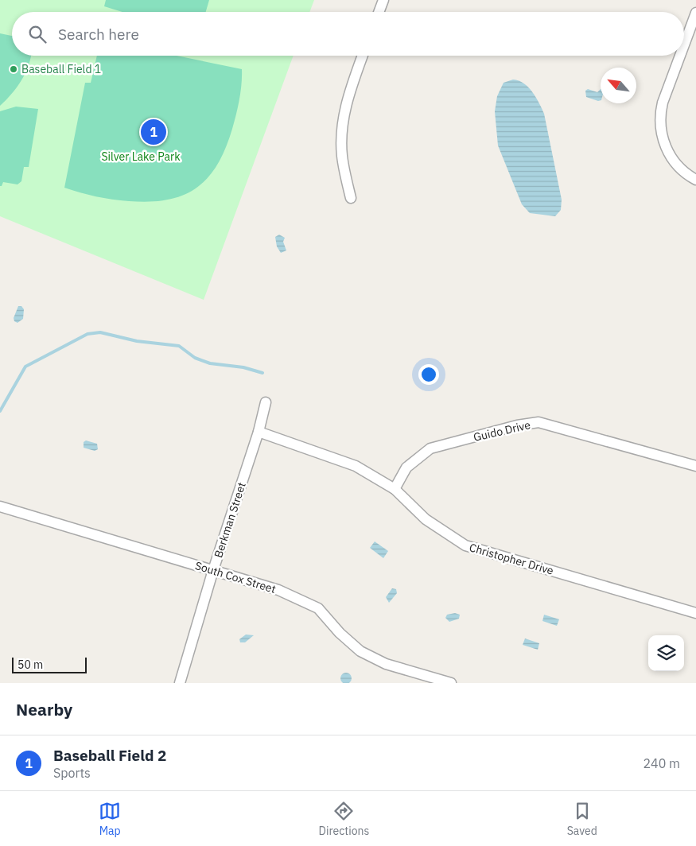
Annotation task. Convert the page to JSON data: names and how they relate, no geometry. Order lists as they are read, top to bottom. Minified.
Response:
{"streets":{"street":["Guido Drive","Berkman Street","Christopher Drive","South Cox Street"]},"crossings":[["Guido Drive","Christopher Drive"],["Berkman Street","Christopher Drive"],["Berkman Street","South Cox Street"]],"parks":["Silver Lake Park"],"places":["Baseball Field 1"],"scale_bar":"50 m","north":"top left","page":{"search":"Search here","pins":"1","scale":"50 m","heading":"Nearby","list":[{"mark":"1","name":"Baseball Field 2","note":"Sports","value":"240 m"}],"nav":["Map","Directions","Saved"]}}
